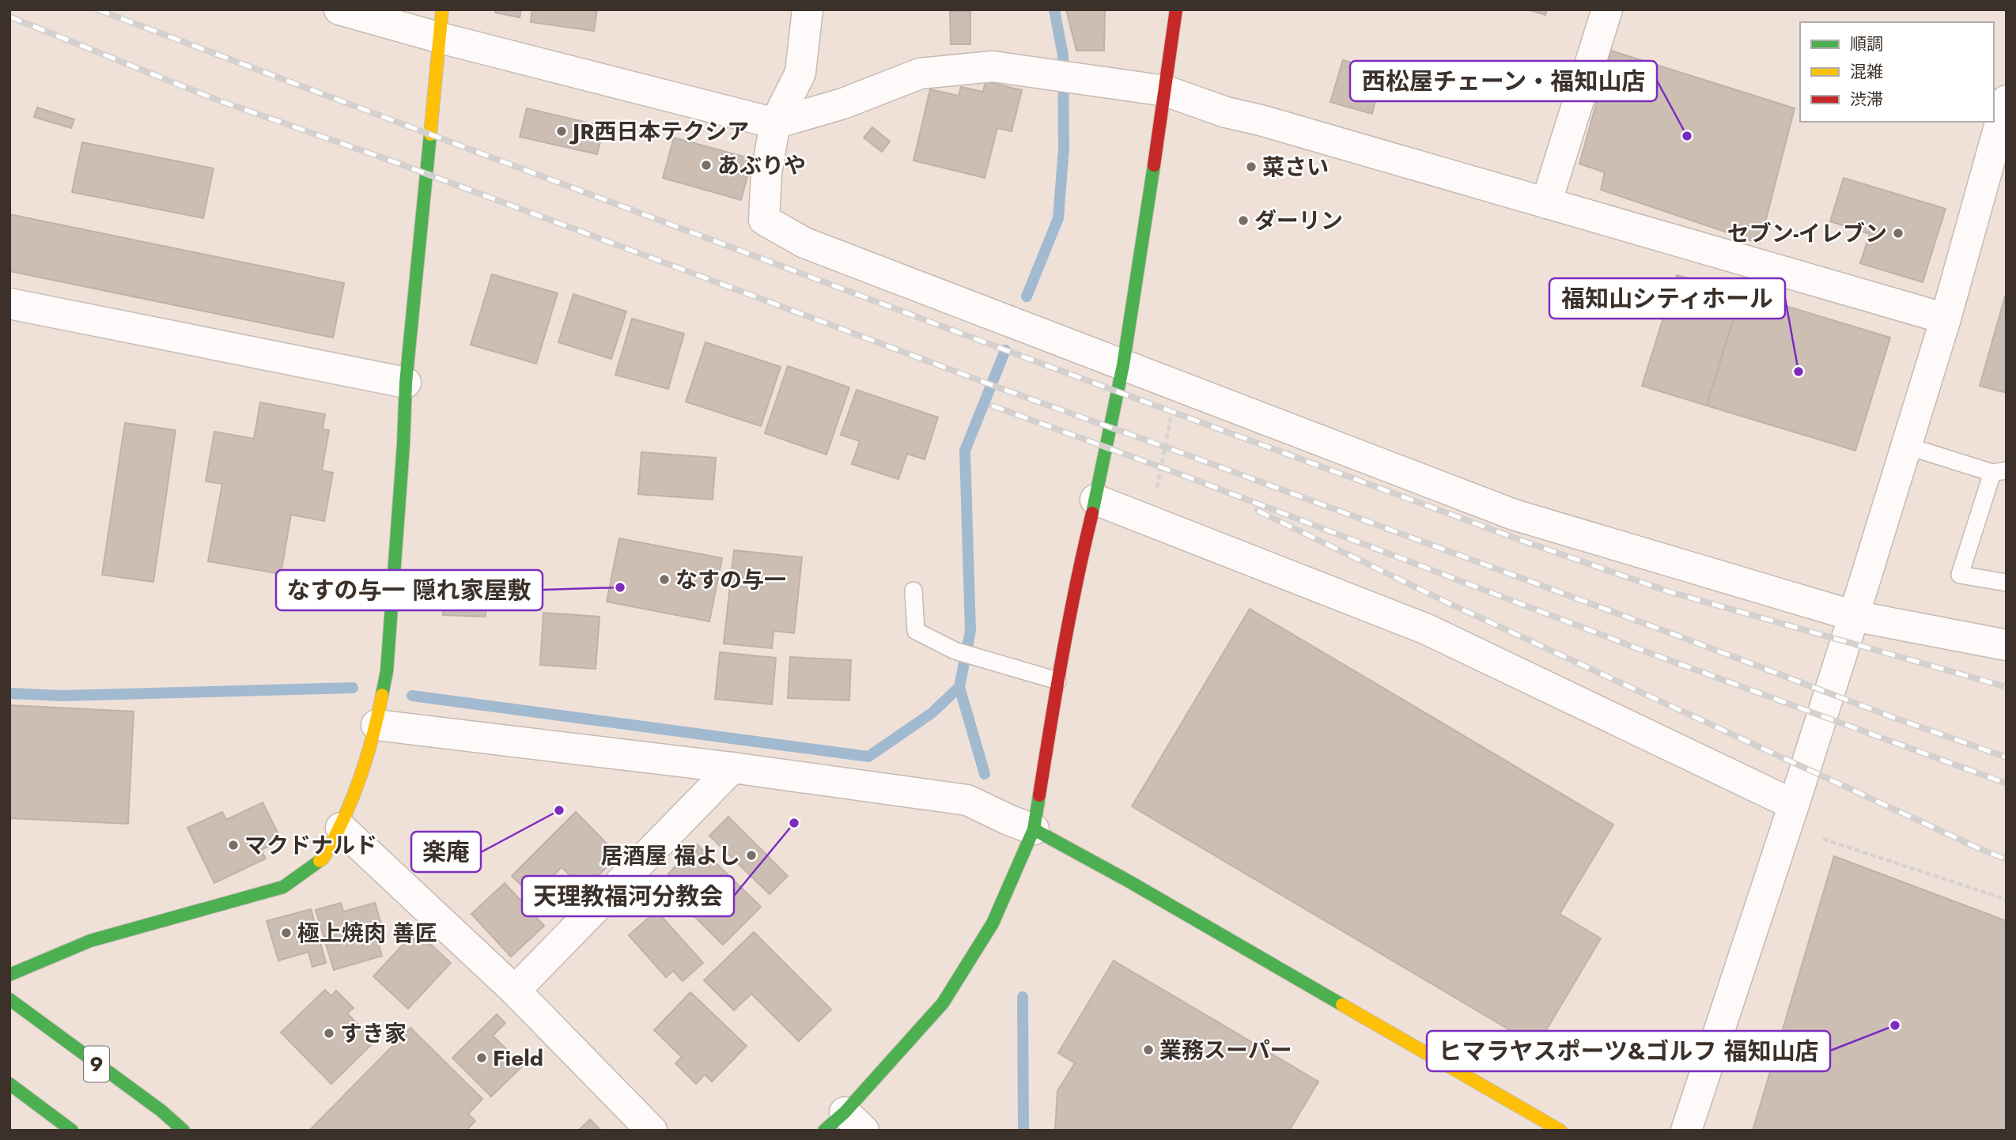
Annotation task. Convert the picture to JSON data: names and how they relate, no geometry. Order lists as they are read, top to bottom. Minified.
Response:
{"streets":{"main road":["9"]},"places":["JR西日本テクシア","西松屋チェーン・福知山店","あぶりや","菜さい","ダーリン","セブン-イレブン","福知山シティホール","なすの与一","なすの与一 隠れ家屋敷","楽庵","天理教福河分教会","マクドナルド","居酒屋 福よし","極上焼肉 善匠","ヒマラヤスポーツ&ゴルフ 福知山店","すき家","業務スーパー","Field"],"legend":["順調","混雑","渋滞"]}
